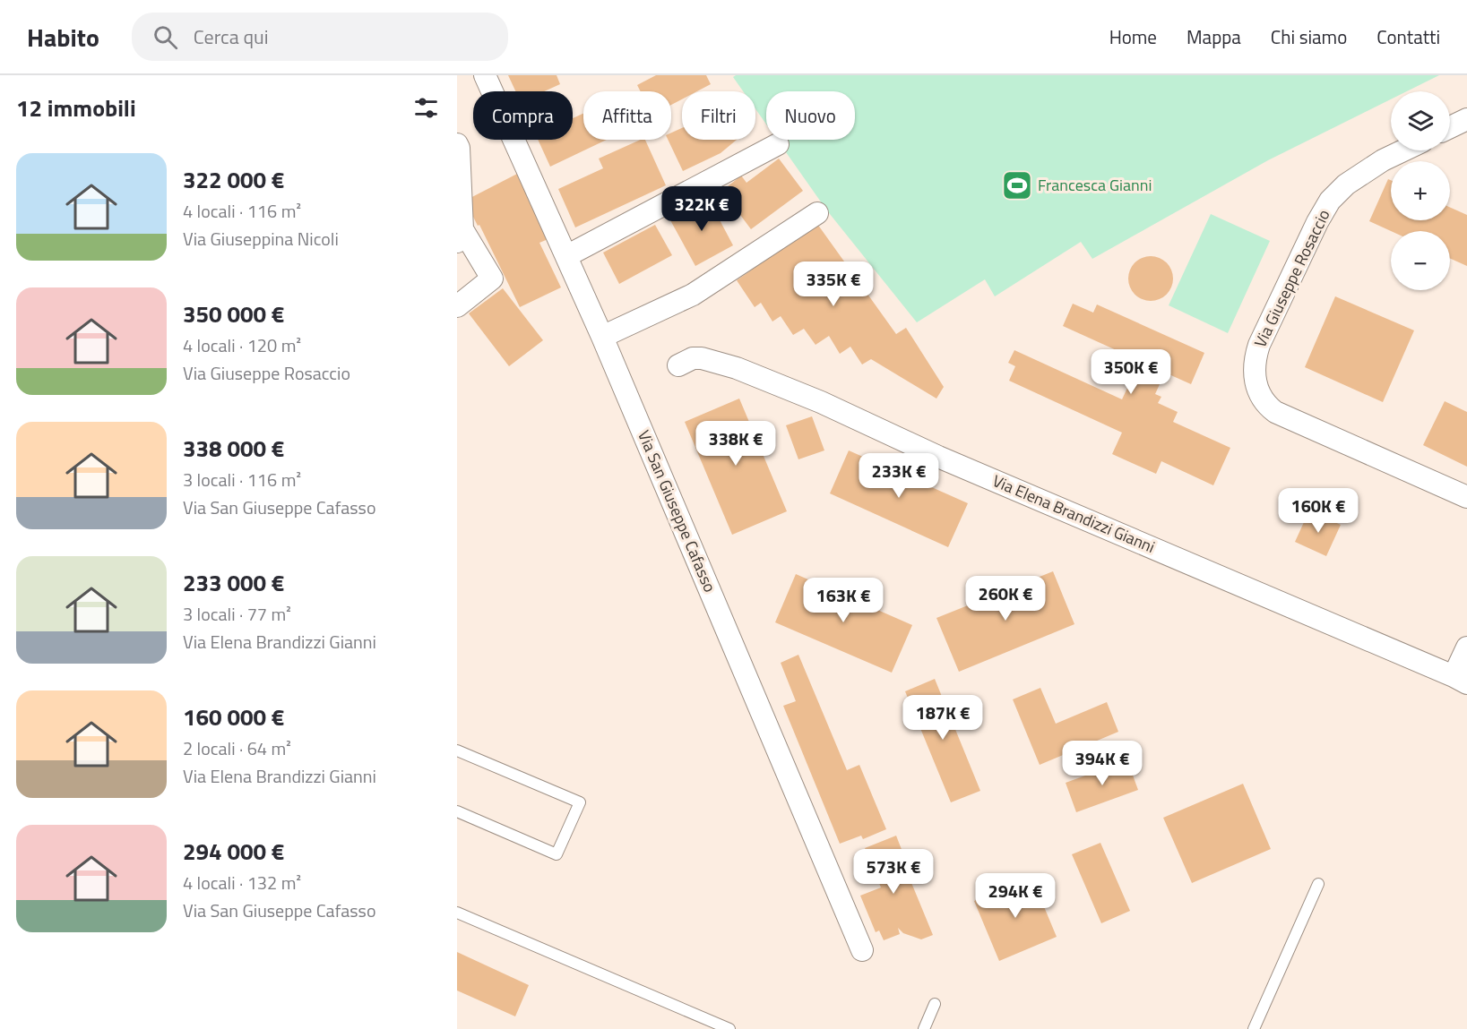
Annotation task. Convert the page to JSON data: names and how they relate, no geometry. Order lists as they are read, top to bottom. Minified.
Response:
{"streets":{"street":["Via Giuseppe Rosaccio","Via San Giuseppe Cafasso","Via Elena Brandizzi Gianni"]},"places":{"sports":["Francesca Gianni"]},"page":{"header":"Habito","search":"Cerca qui","nav":["Home","Mappa","Chi siamo","Contatti"],"heading":"12 immobili","map_buttons":["+","−"],"chip":["Compra","Affitta","Filtri","Nuovo"],"list":[{"name":"322 000 €","note":"4 locali · 116 m² · Via Giuseppina Nicoli"},{"name":"350 000 €","note":"4 locali · 120 m² · Via Giuseppe Rosaccio"},{"name":"338 000 €","note":"3 locali · 116 m² · Via San Giuseppe Cafasso"},{"name":"233 000 €","note":"3 locali · 77 m² · Via Elena Brandizzi Gianni"},{"name":"160 000 €","note":"2 locali · 64 m² · Via Elena Brandizzi Gianni"},{"name":"294 000 €","note":"4 locali · 132 m² · Via San Giuseppe Cafasso"}],"price":["322K €","335K €","350K €","338K €","233K €","160K €","260K €","163K €","187K €","394K €","573K €","294K €"]}}
